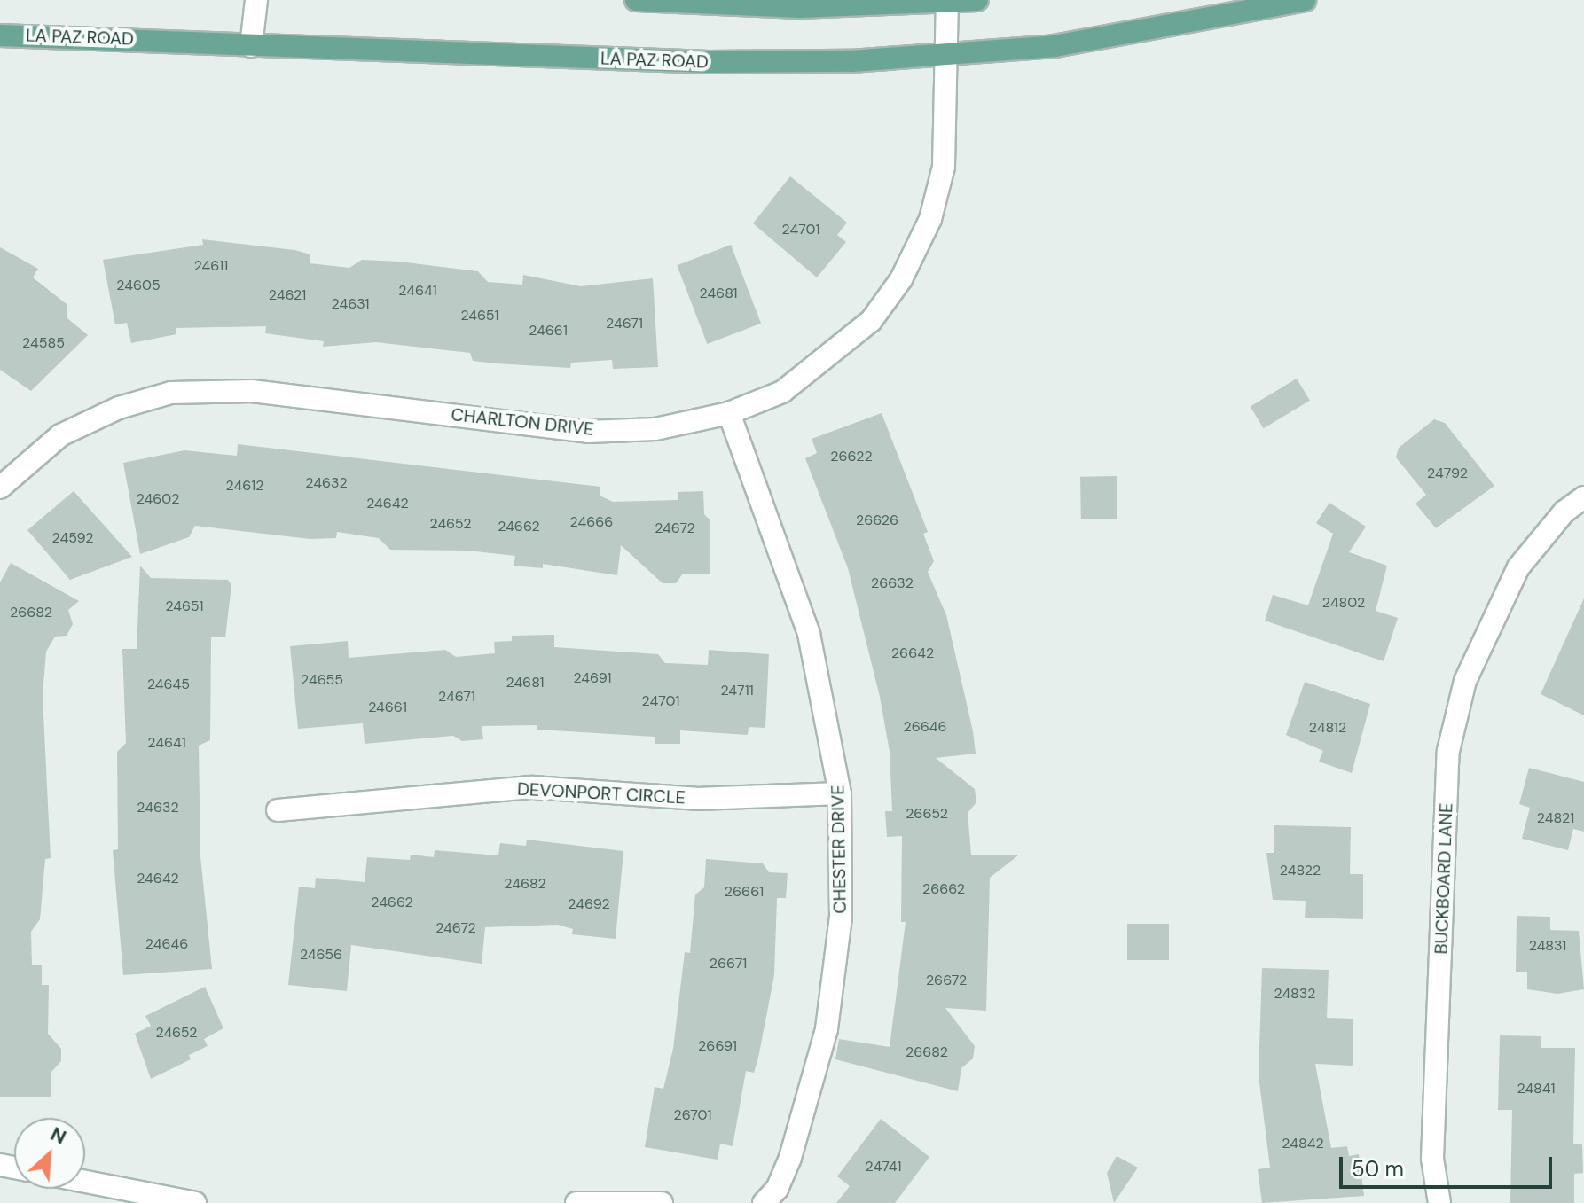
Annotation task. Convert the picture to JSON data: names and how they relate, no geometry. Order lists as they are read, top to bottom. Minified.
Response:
{"streets":{"main road":["LA PAZ ROAD"],"street":["CHARLTON DRIVE","DEVONPORT CIRCLE","CHESTER DRIVE","BUCKBOARD LANE"]},"crossings":[["LA PAZ ROAD","CHARLTON DRIVE"],["CHARLTON DRIVE","CHESTER DRIVE"],["DEVONPORT CIRCLE","CHESTER DRIVE"]],"house_numbers":["24701","24611","24605","24641","24681","24621","24631","24651","24671","24661","24585","26622","24792","24632","24612","24602","24642","26626","24666","24652","24662","24672","24592","26632","24802","24651","26682","26642","24691","24655","24681","24645","24711","24671","24701","24661","26646","24812","24641","24632","26652","24821","24822","24642","24682","26662","26661","24662","24692","24672","24646","24831","24656","26671","26672","24832","24652","26691","26682","24841","26701","24842","24741"],"scale_bar":"50 m","north":"top right"}
